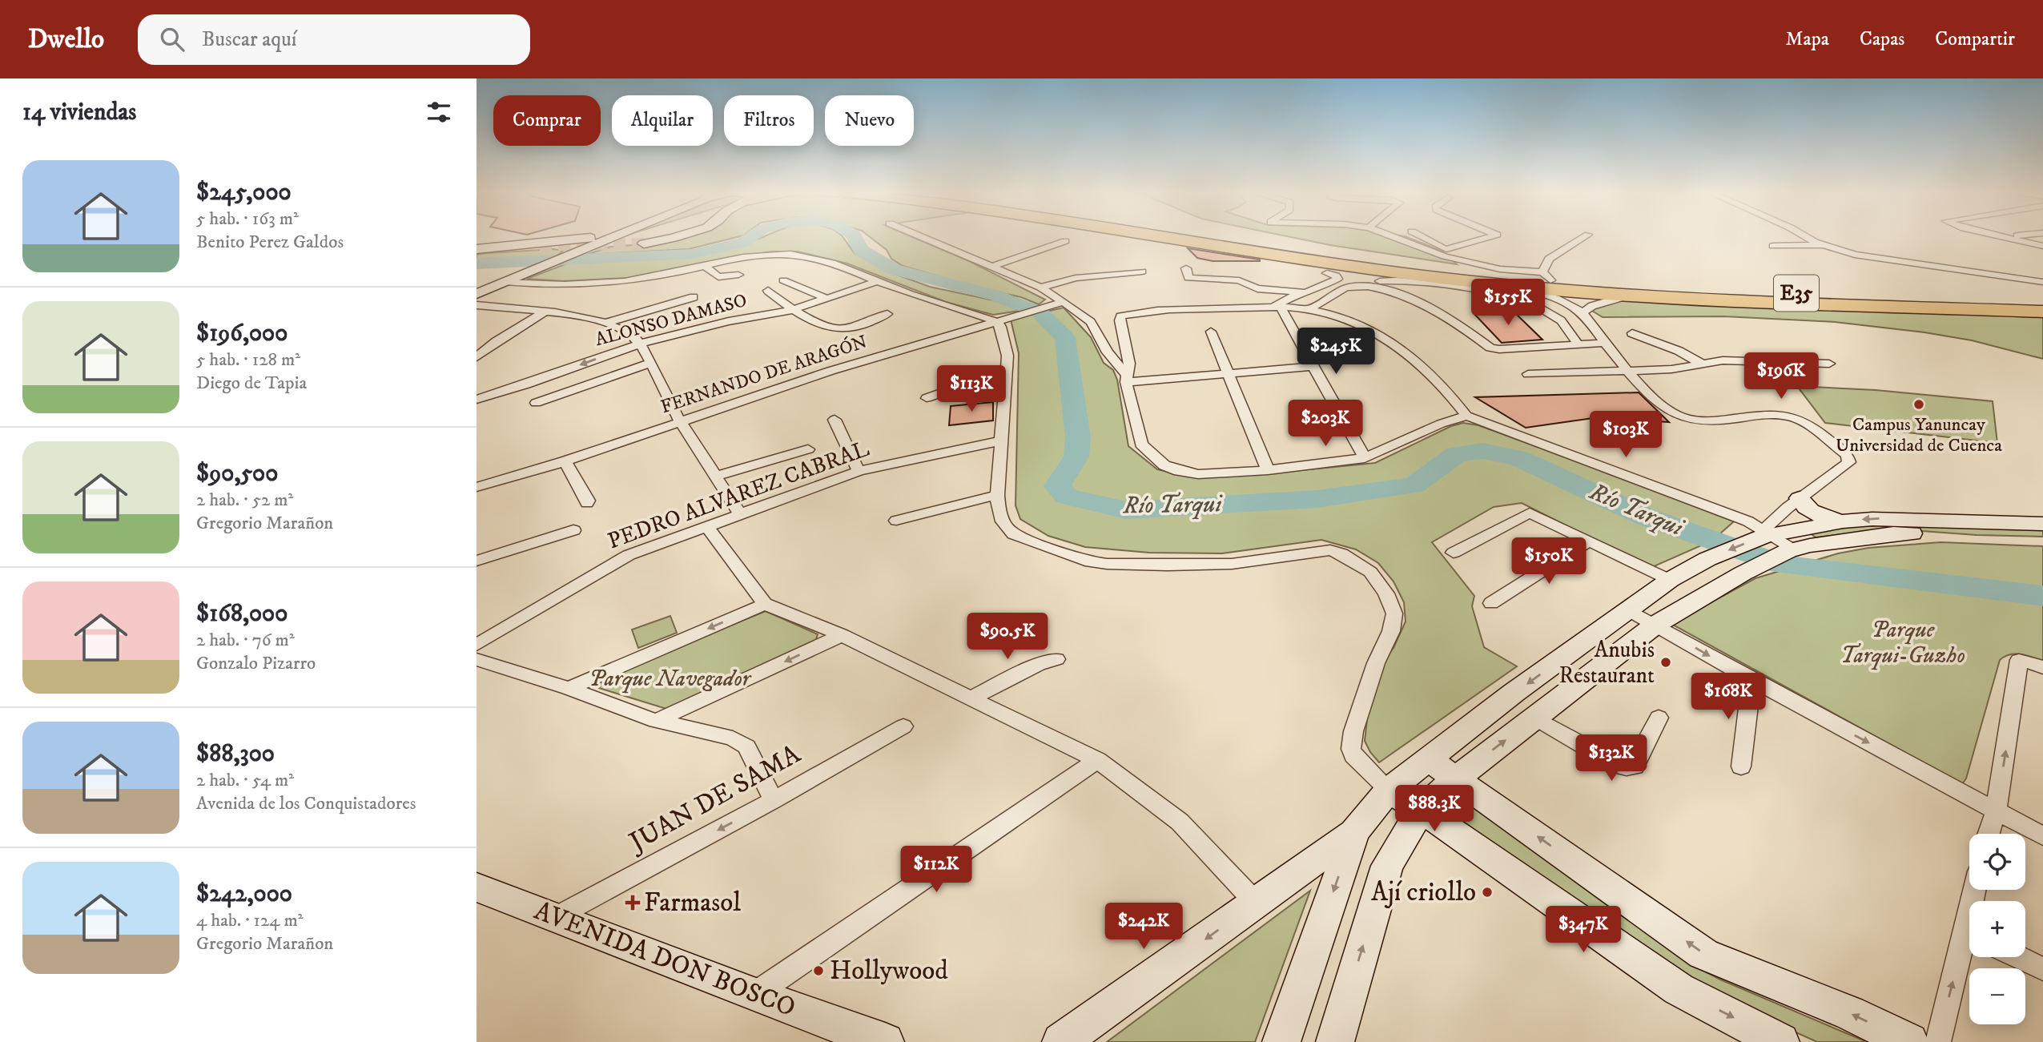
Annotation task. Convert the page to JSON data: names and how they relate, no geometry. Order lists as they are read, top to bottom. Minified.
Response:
{"streets":{"highway":["E35"],"main road":["AVENIDA DON BOSCO"],"street":["ALONSO DAMASO","FERNANDO DE ARAGÓN","PEDRO ALVAREZ CABRAL","JUAN DE SAMA"]},"crossings":[["JUAN DE SAMA","AVENIDA DON BOSCO"]],"one_way":["JUAN DE SAMA"],"water":["Río Tarqui"],"parks":["Parque Tarqui-Guzho","Parque Navegador"],"places":{"other":["Campus Yanuncay Universidad de Cuenca","Anubis Restaurant","Ají criollo","Hollywood"],"health":["Farmasol"]},"page":{"header":"Dwello","search":"Buscar aquí","nav":["Mapa","Capas","Compartir"],"heading":"14 viviendas","chip":["Comprar","Alquilar","Filtros","Nuevo"],"list":[{"name":"$245,000","note":"5 hab. · 163 m² · Benito Perez Galdos"},{"name":"$196,000","note":"5 hab. · 128 m² · Diego de Tapia"},{"name":"$90,500","note":"2 hab. · 52 m² · Gregorio Marañon"},{"name":"$168,000","note":"2 hab. · 76 m² · Gonzalo Pizarro"},{"name":"$88,300","note":"2 hab. · 54 m² · Avenida de los Conquistadores"},{"name":"$242,000","note":"4 hab. · 124 m² · Gregorio Marañon"}],"price":["$155K","$245K","$196K","$113K","$203K","$103K","$150K","$90.5K","$168K","$132K","$88.3K","$112K","$242K","$347K"],"map_buttons":["+","−"]}}
